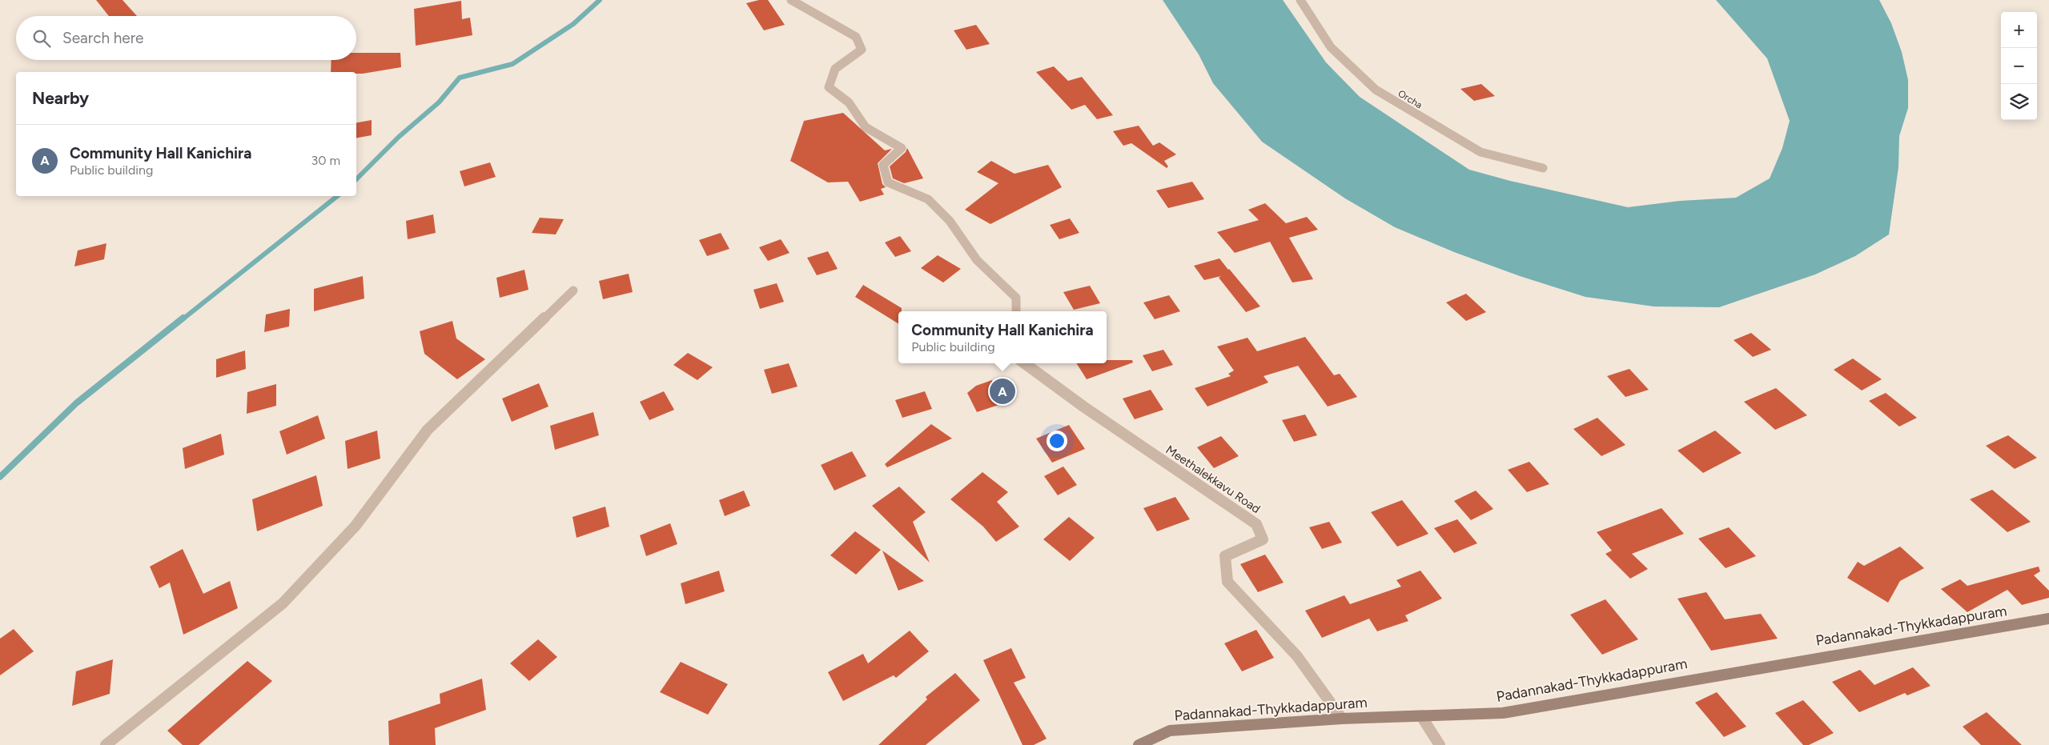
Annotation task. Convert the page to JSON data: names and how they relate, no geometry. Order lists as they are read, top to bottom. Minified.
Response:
{"streets":{"main road":["Padannakad-Thykkadappuram"],"street":["Orcha","Meethalekkavu Road"]},"crossings":[["Meethalekkavu Road","Padannakad-Thykkadappuram"]],"page":{"map_buttons":["+","−"],"search":"Search here","heading":"Nearby","list":[{"mark":"A","name":"Community Hall Kanichira","note":"Public building","value":"30 m"}],"popup":["Community Hall Kanichira","Public building"],"pins":"A"}}
